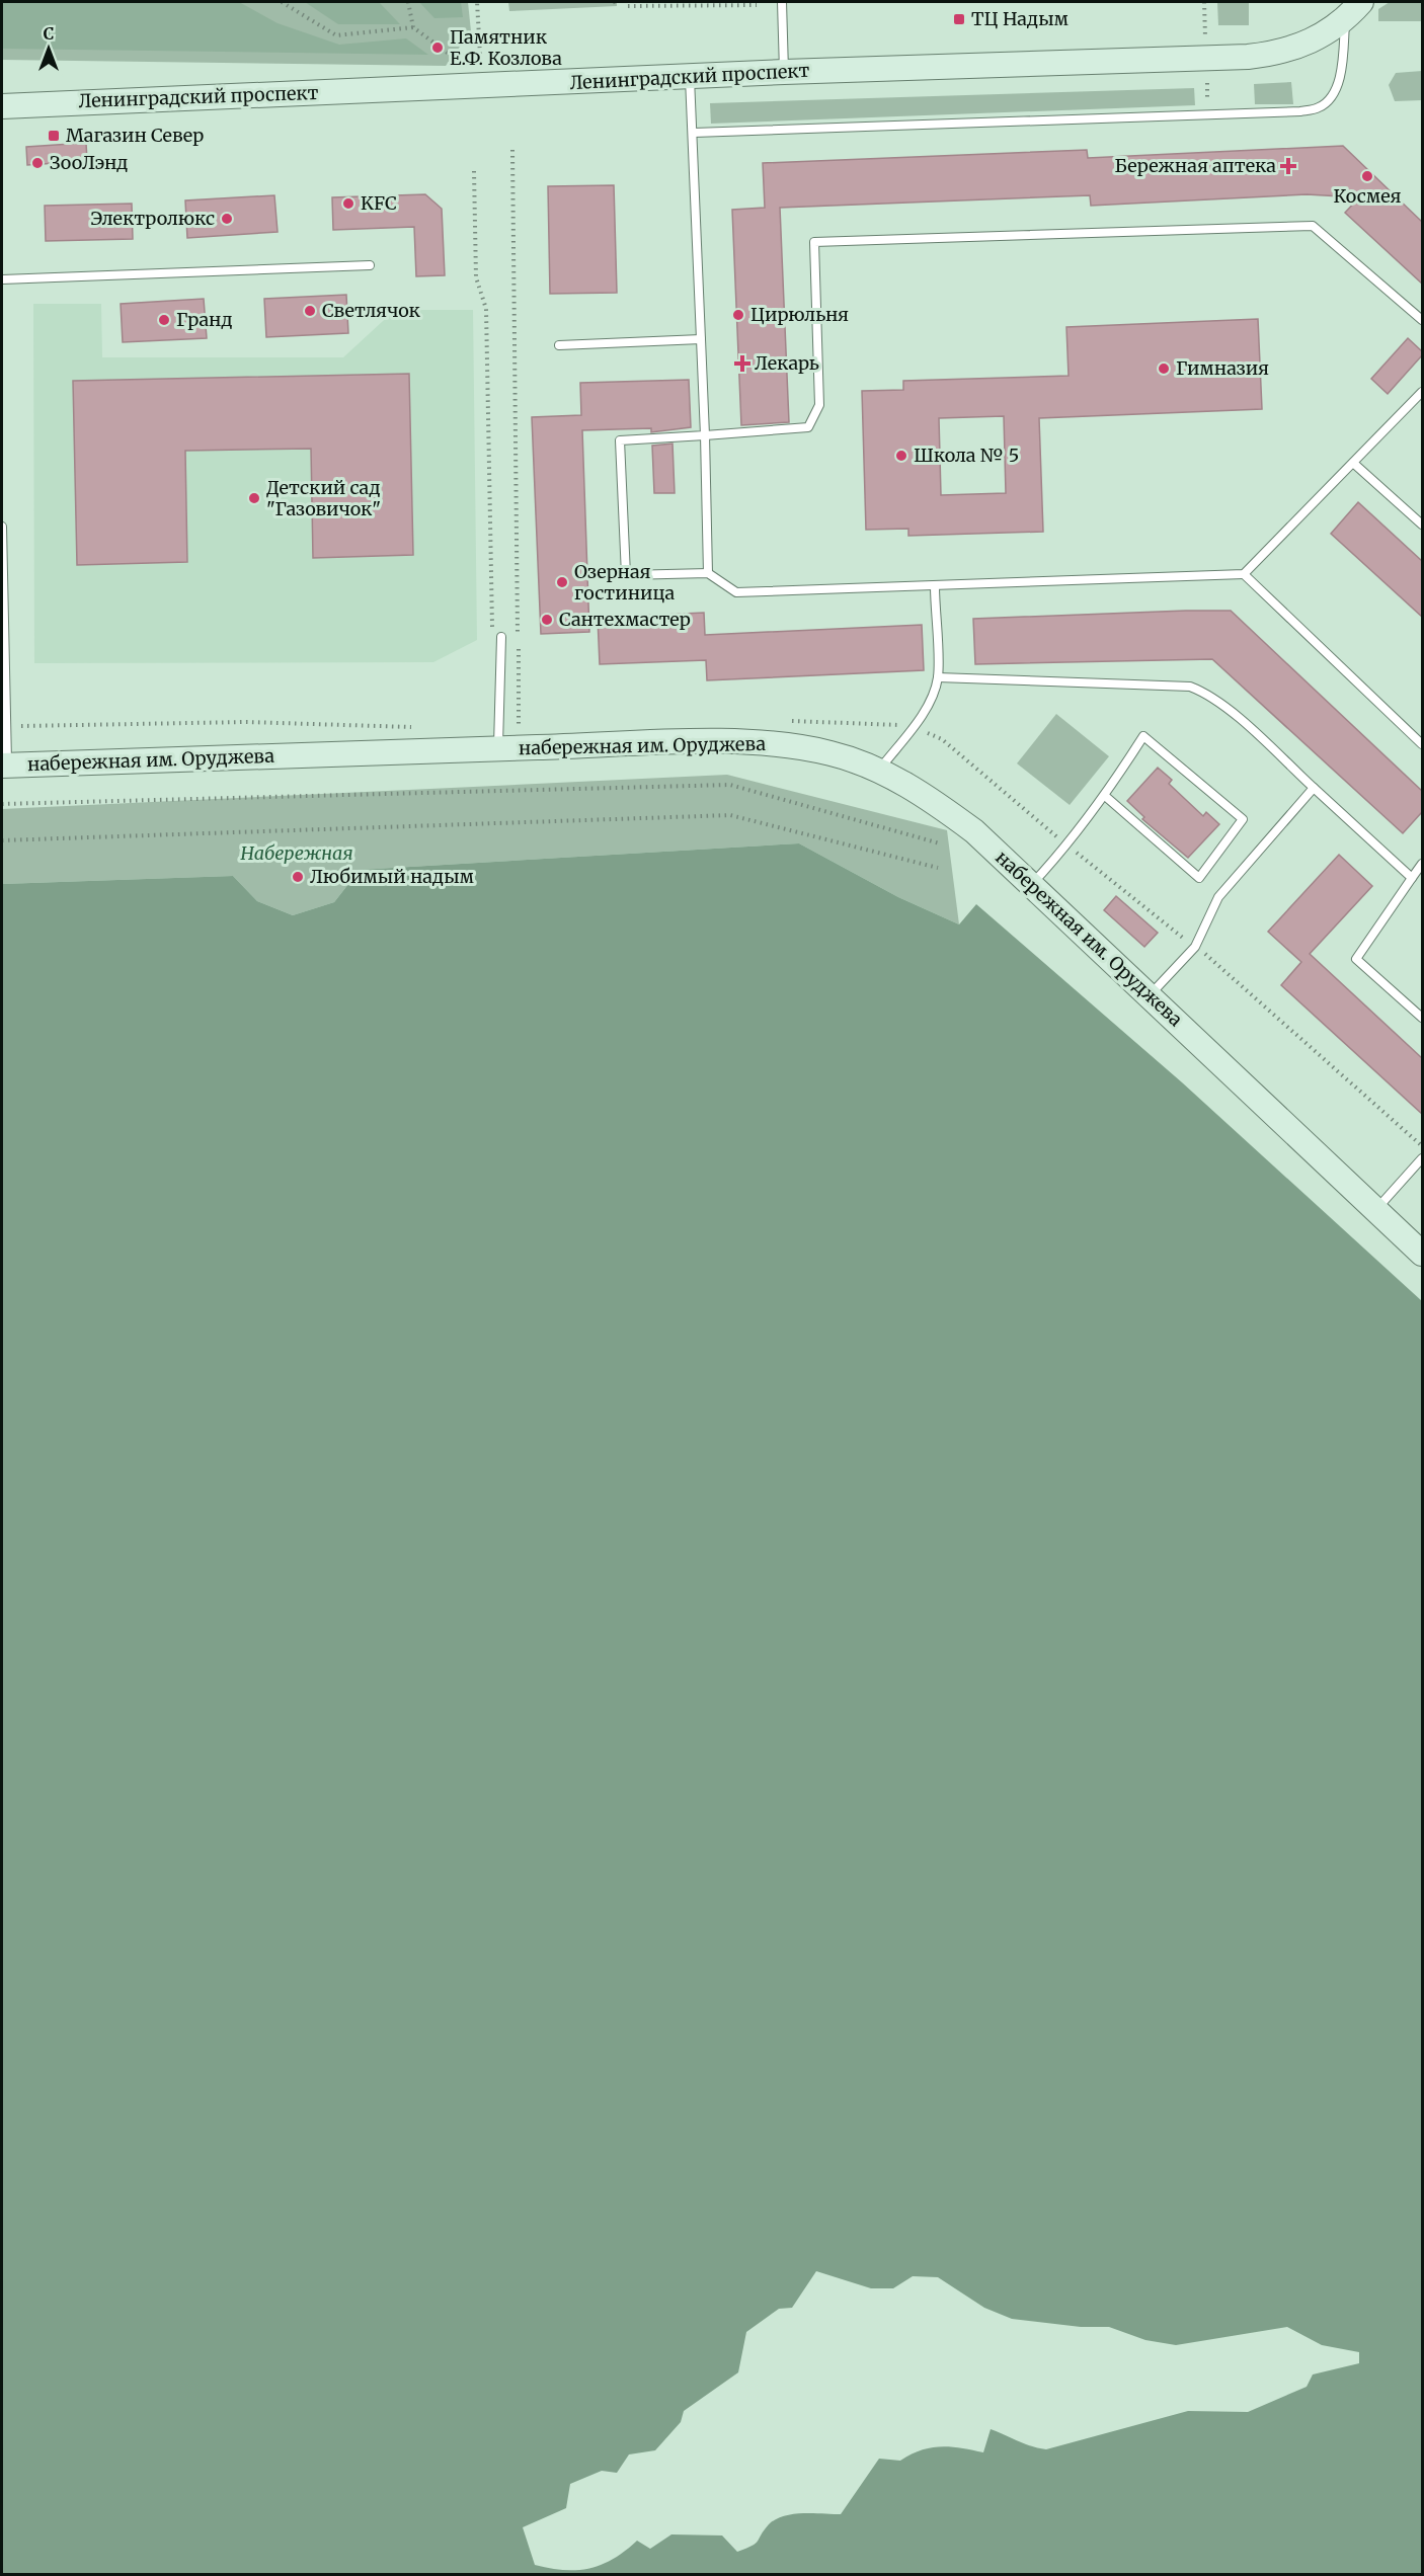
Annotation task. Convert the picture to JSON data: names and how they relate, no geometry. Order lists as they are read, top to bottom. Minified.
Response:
{"streets":{"street":["Ленинградский проспект","набережная им. Оруджева"]},"parks":["Набережная"],"places":{"transit":["ТЦ Надым","Магазин Север"],"other":["Памятник Е.Ф. Козлова","ЗооЛэнд","Космея","KFC","Электролюкс","Светлячок","Цирюльня","Гранд","Гимназия","Школа № 5","Детский сад \"Газовичок\"","Озерная гостиница","Сантехмастер","Любимый надым"],"health":["Бережная аптека","Лекарь"]},"north":"top"}
